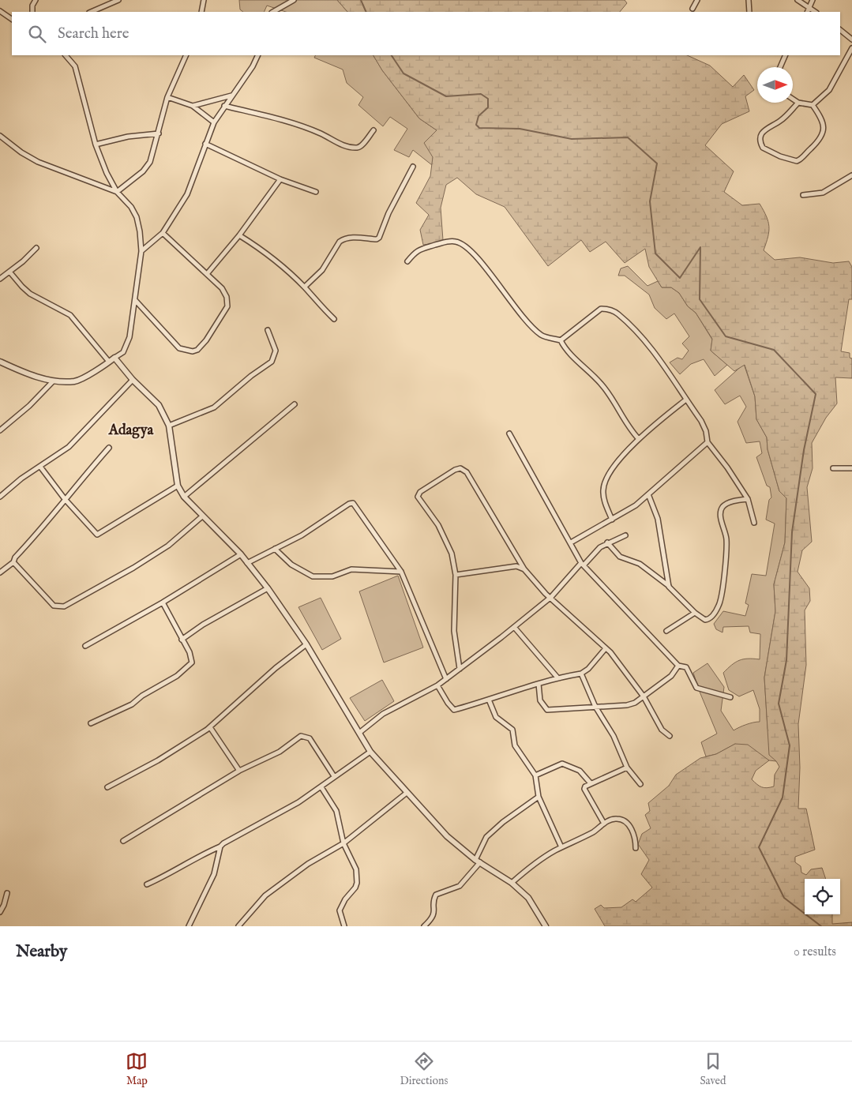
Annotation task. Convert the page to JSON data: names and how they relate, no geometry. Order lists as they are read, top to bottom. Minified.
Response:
{"districts":["Adagya"],"north":"right","page":{"search":"Search here","heading":["Nearby","0 results"],"nav":["Map","Directions","Saved"]}}
